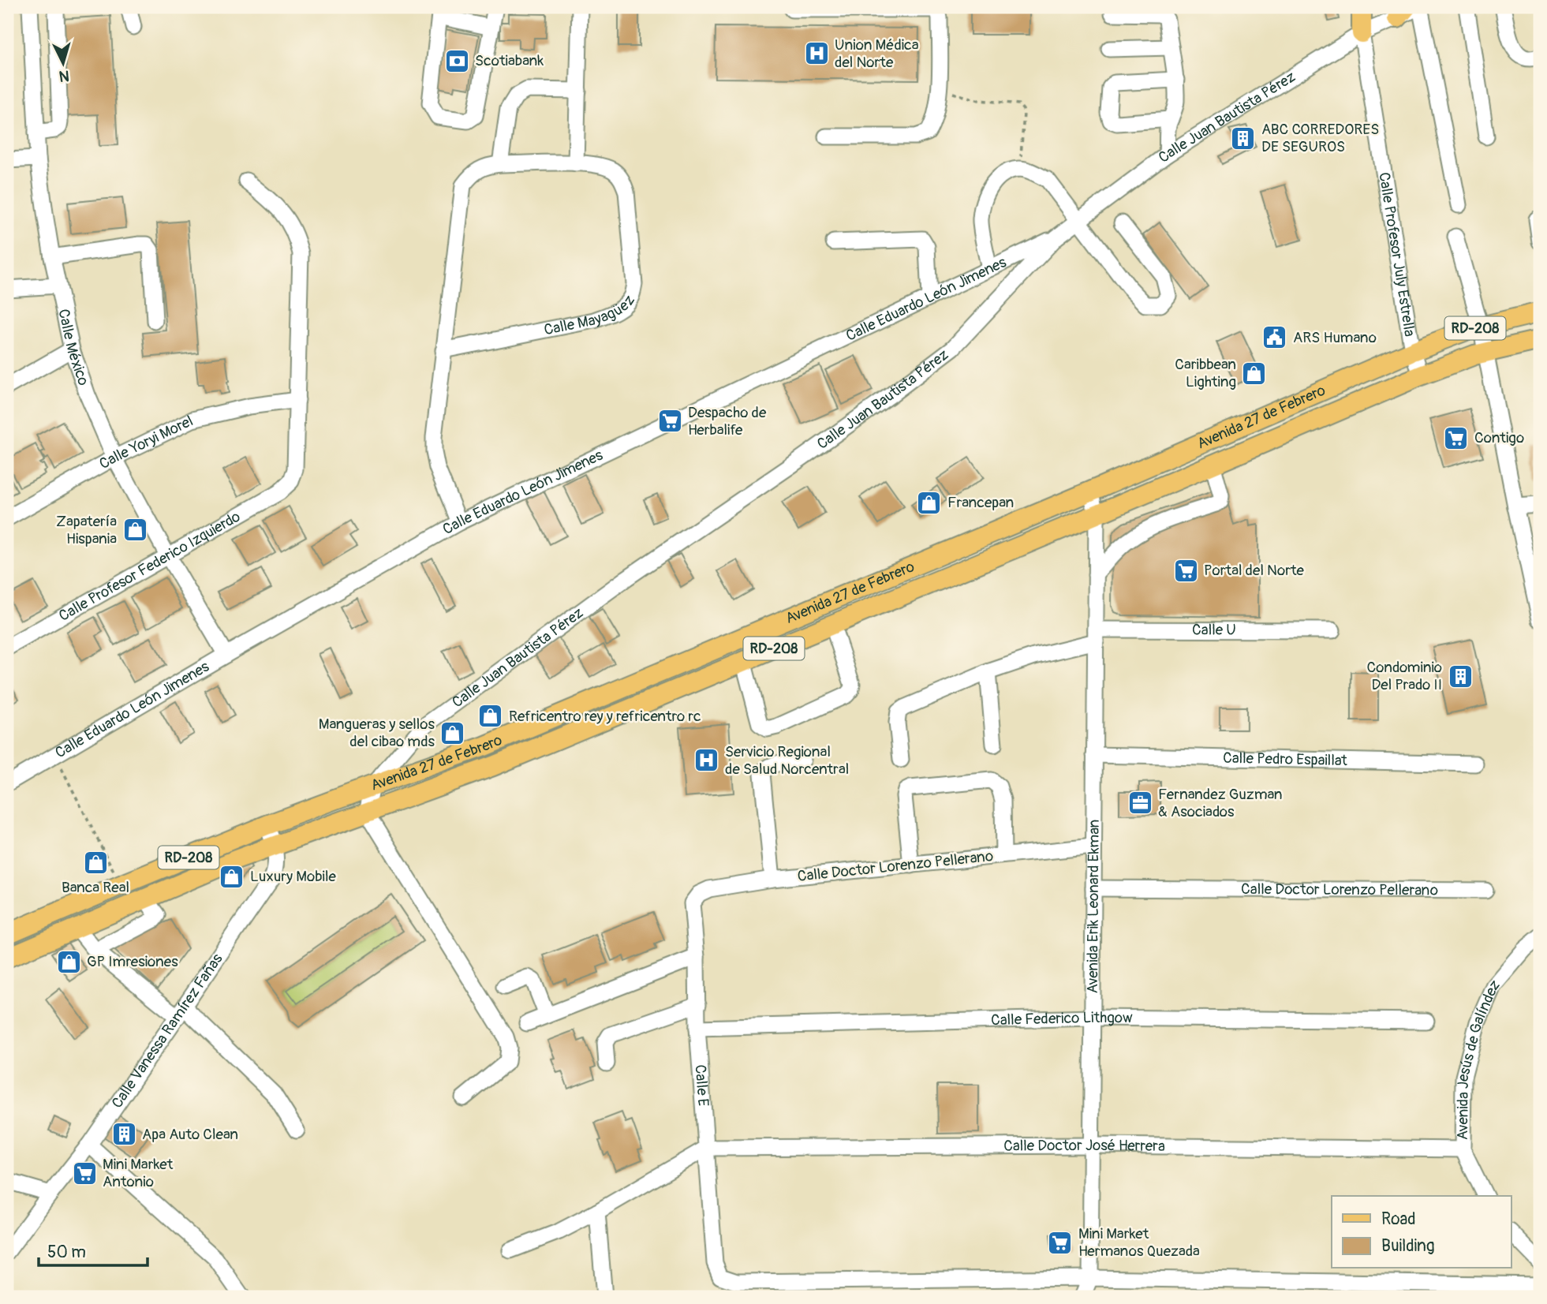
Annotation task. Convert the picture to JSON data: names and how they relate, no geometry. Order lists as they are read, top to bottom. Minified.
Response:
{"streets":{"main road":["RD-208","Avenida 27 de Febrero"],"street":["Calle Juan Bautista Pérez","Calle Profesor July Estrella","Calle Eduardo León Jimenes","Calle Mayagüez","Calle México","Calle Yoryi Morel","Calle Profesor Federico Izquierdo","Calle U","Calle Pedro Espaillat","Calle Doctor Lorenzo Pellerano","Avenida Erik Leonard Ekman","Calle Federico Lithgow","Calle Vanessa Ramírez Fañas","Avenida Jesús de Galíndez","Calle E","Calle Doctor José Herrera"]},"crossings":[["Calle Juan Bautista Pérez","Calle Profesor July Estrella"],["Calle Juan Bautista Pérez","Calle Eduardo León Jimenes"],["Calle Juan Bautista Pérez","Avenida 27 de Febrero"],["Calle Profesor July Estrella","Avenida 27 de Febrero"],["Calle Eduardo León Jimenes","Calle Mayagüez"],["Calle Eduardo León Jimenes","Calle México"],["Calle México","Calle Yoryi Morel"],["Calle México","Calle Profesor Federico Izquierdo"],["Avenida 27 de Febrero","Avenida Erik Leonard Ekman"],["Avenida 27 de Febrero","Calle Vanessa Ramírez Fañas"],["Calle Yoryi Morel","Calle Profesor Federico Izquierdo"],["Calle U","Avenida Erik Leonard Ekman"],["Calle Pedro Espaillat","Avenida Erik Leonard Ekman"],["Calle Doctor Lorenzo Pellerano","Avenida Erik Leonard Ekman"],["Calle Doctor Lorenzo Pellerano","Calle E"],["Avenida Erik Leonard Ekman","Calle Federico Lithgow"],["Avenida Erik Leonard Ekman","Calle E"],["Avenida Erik Leonard Ekman","Calle Doctor José Herrera"],["Calle Federico Lithgow","Calle E"],["Avenida Jesús de Galíndez","Calle Doctor José Herrera"],["Calle E","Calle Doctor José Herrera"]],"places":{"hospital":["Union Médica del Norte","Servicio Regional de Salud Norcentral"],"bank":["Scotiabank"],"building":["ABC CORREDORES DE SEGUROS","Condominio Del Prado II","Apa Auto Clean"],"public building":["ARS Humano"],"shop":["Caribbean Lighting","Francepan","Zapatería Hispania","Refricentro rey y refricentro rc","Mangueras y sellos del cibao mds","Banca Real","Luxury Mobile","GP Imresiones"],"supermarket":["Despacho de Herbalife","Contigo","Portal del Norte","Mini Market Antonio","Mini Market Hermanos Quezada"],"office":["Fernandez Guzman & Asociados"]},"legend":["Road","Building"],"scale_bar":"50 m","north":"bottom"}
